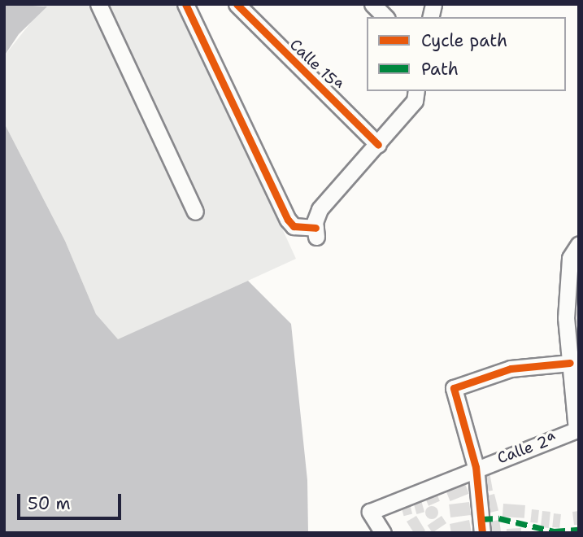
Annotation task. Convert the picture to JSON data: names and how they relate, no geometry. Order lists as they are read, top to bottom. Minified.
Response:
{"streets":{"street":["Calle 15ª","Calle 2ª"]},"legend":["Cycle path","Path"],"scale_bar":"50 m"}
